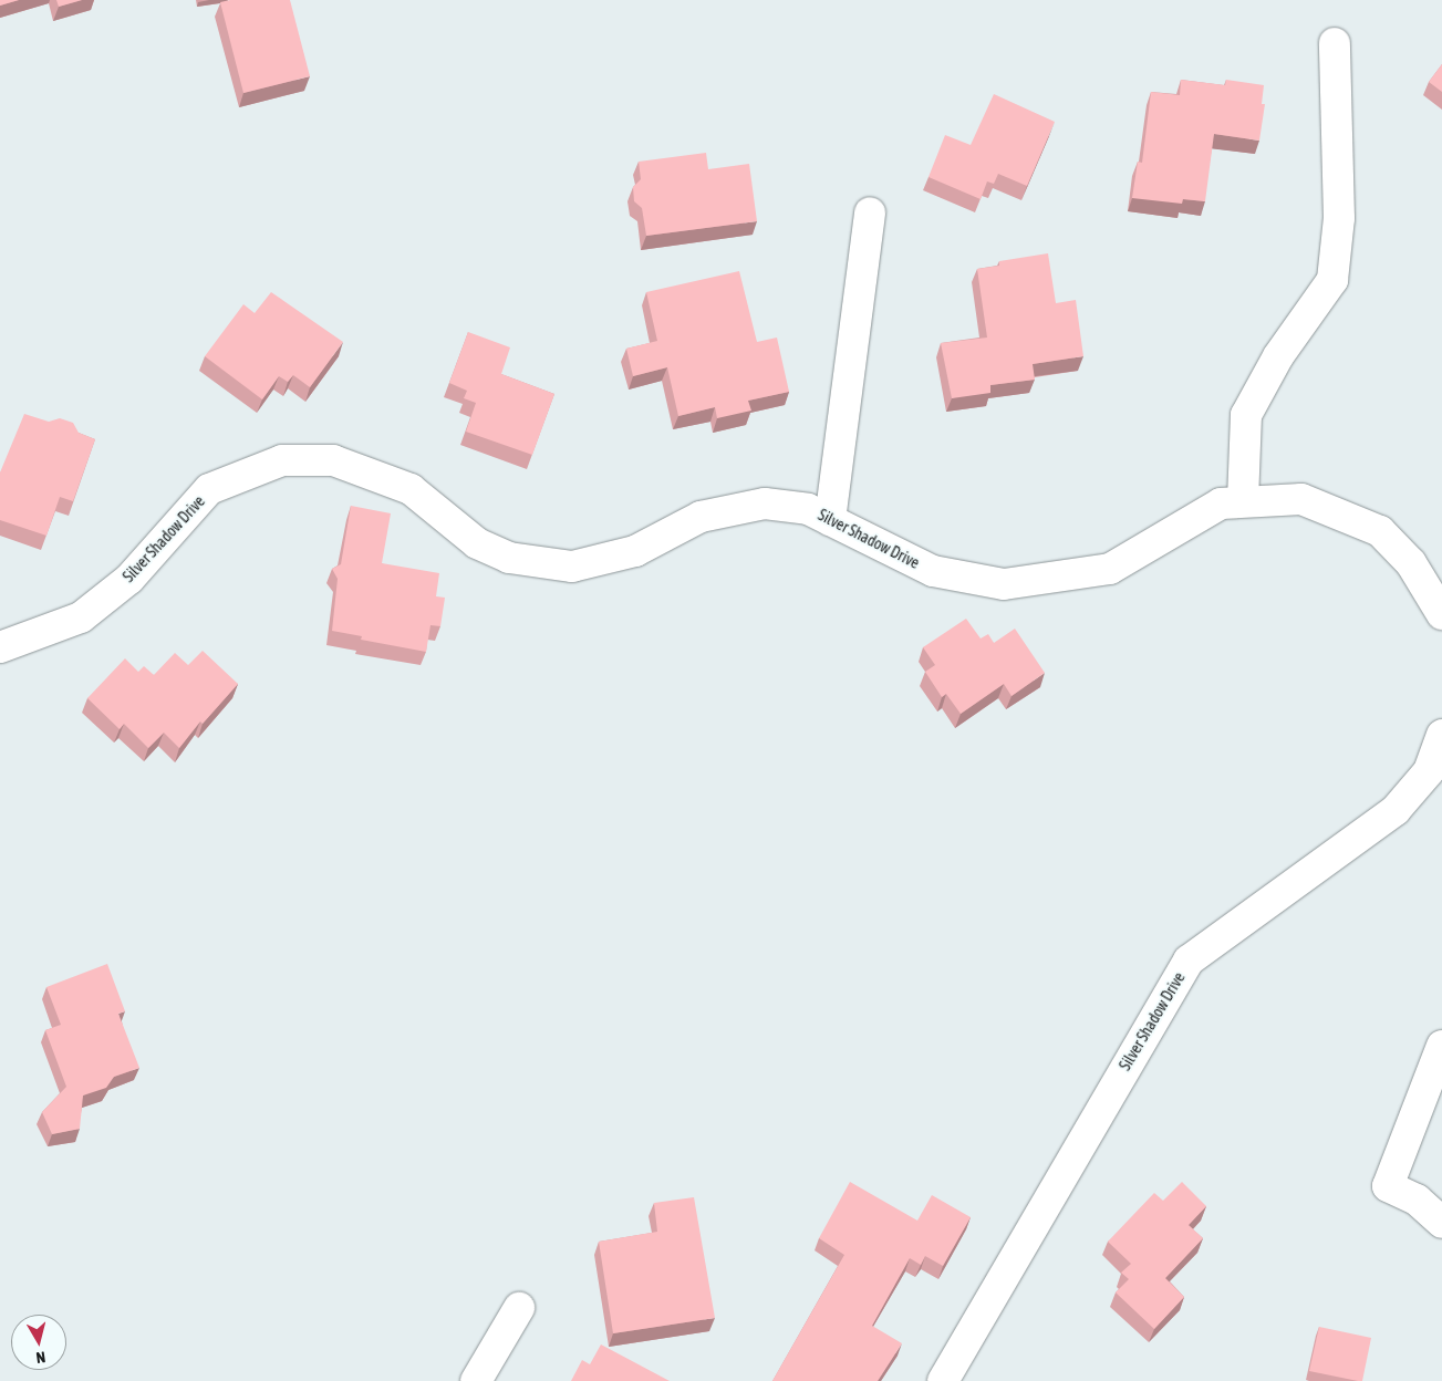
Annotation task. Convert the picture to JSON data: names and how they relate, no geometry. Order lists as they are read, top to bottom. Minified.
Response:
{"streets":{"street":["Silver Shadow Drive"]},"north":"bottom"}
